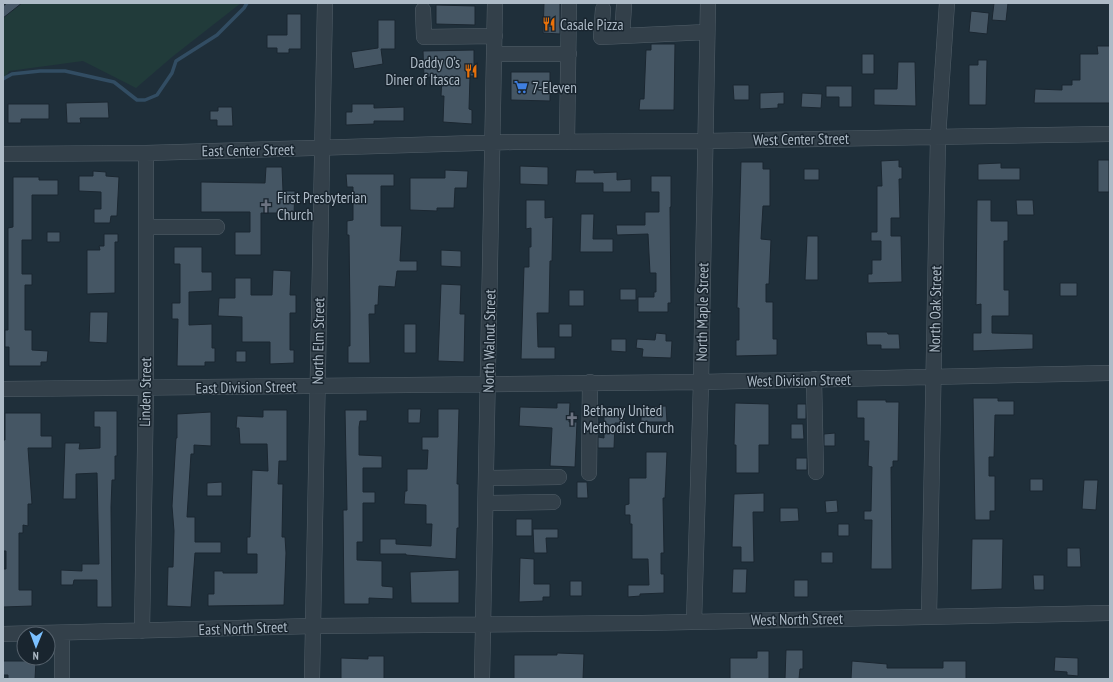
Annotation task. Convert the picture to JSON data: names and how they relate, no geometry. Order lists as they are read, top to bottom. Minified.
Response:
{"streets":{"street":["West Center Street","East Center Street","North Oak Street","North Maple Street","North Elm Street","North Walnut Street","West Division Street","East Division Street","Linden Street","West North Street","East North Street"]},"crossings":[["West Center Street","East Center Street"],["West Center Street","North Oak Street"],["West Center Street","North Maple Street"],["West Center Street","North Walnut Street"],["East Center Street","North Elm Street"],["East Center Street","North Walnut Street"],["East Center Street","Linden Street"],["North Oak Street","West Division Street"],["North Oak Street","West North Street"],["North Maple Street","West Division Street"],["North Maple Street","West North Street"],["North Elm Street","East Division Street"],["North Elm Street","East North Street"],["North Walnut Street","West Division Street"],["North Walnut Street","East Division Street"],["North Walnut Street","West North Street"],["North Walnut Street","East North Street"],["West Division Street","East Division Street"],["East Division Street","Linden Street"],["Linden Street","East North Street"],["West North Street","East North Street"]],"places":{"restaurant":["Casale Pizza","Daddy O’s Diner of Itasca"],"supermarket":["7-Eleven"],"church":["First Presbyterian Church","Bethany United Methodist Church"]},"north":"bottom"}
